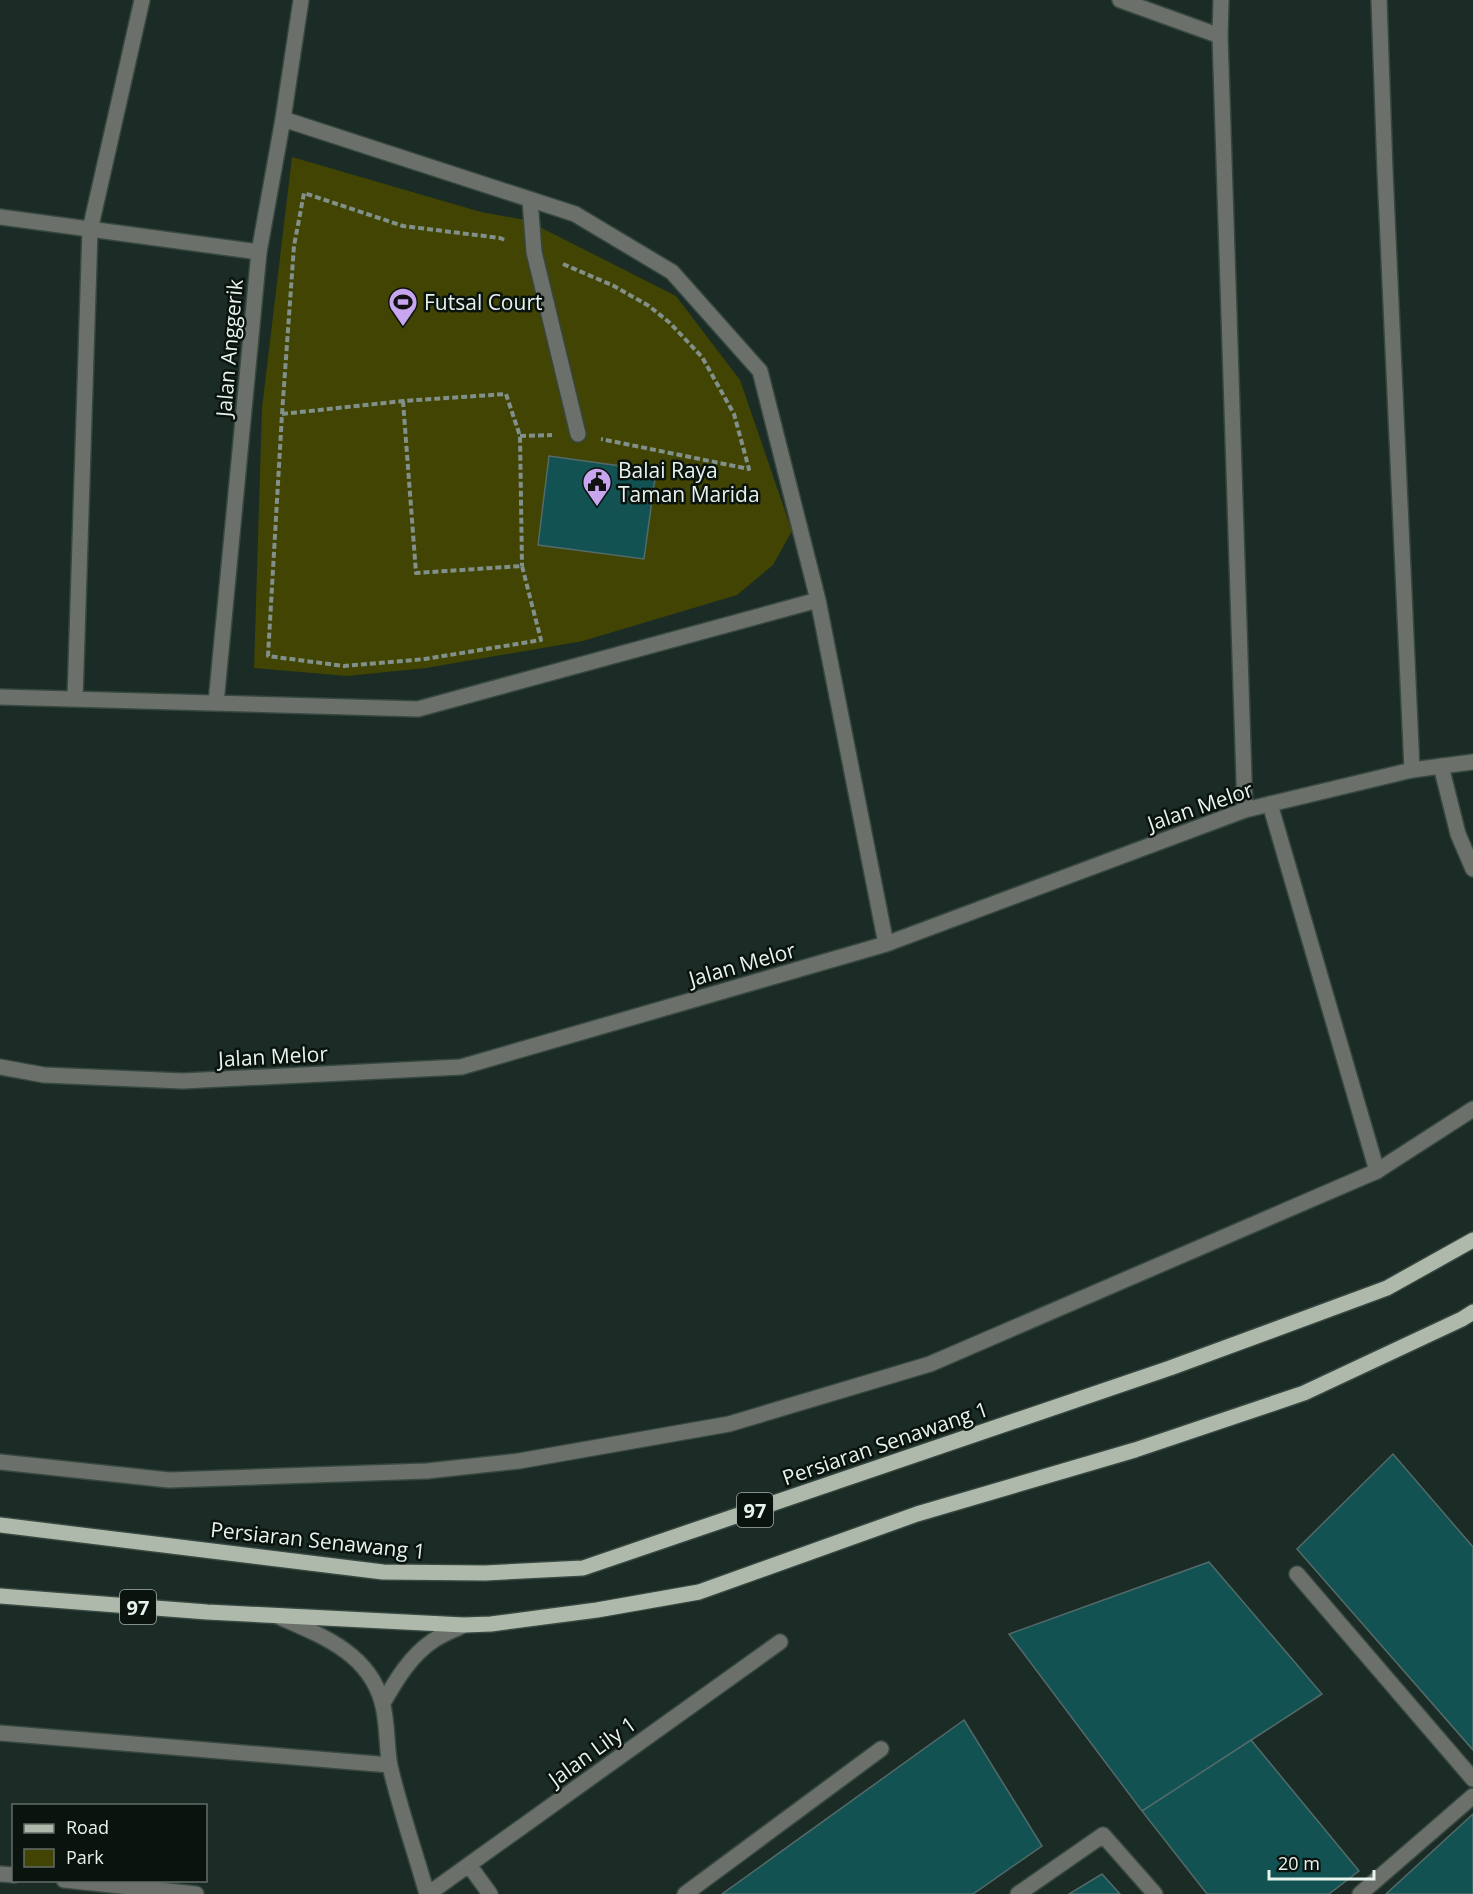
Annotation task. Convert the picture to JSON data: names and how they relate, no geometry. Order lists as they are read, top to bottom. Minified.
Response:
{"streets":{"main road":["Persiaran Senawang 1","97"],"street":["Jalan Anggerik","Jalan Melor","Jalan Lily 1"]},"places":{"sports":["Futsal Court"],"public building":["Balai Raya Taman Marida"]},"legend":["Road","Park"],"scale_bar":"20 m"}
